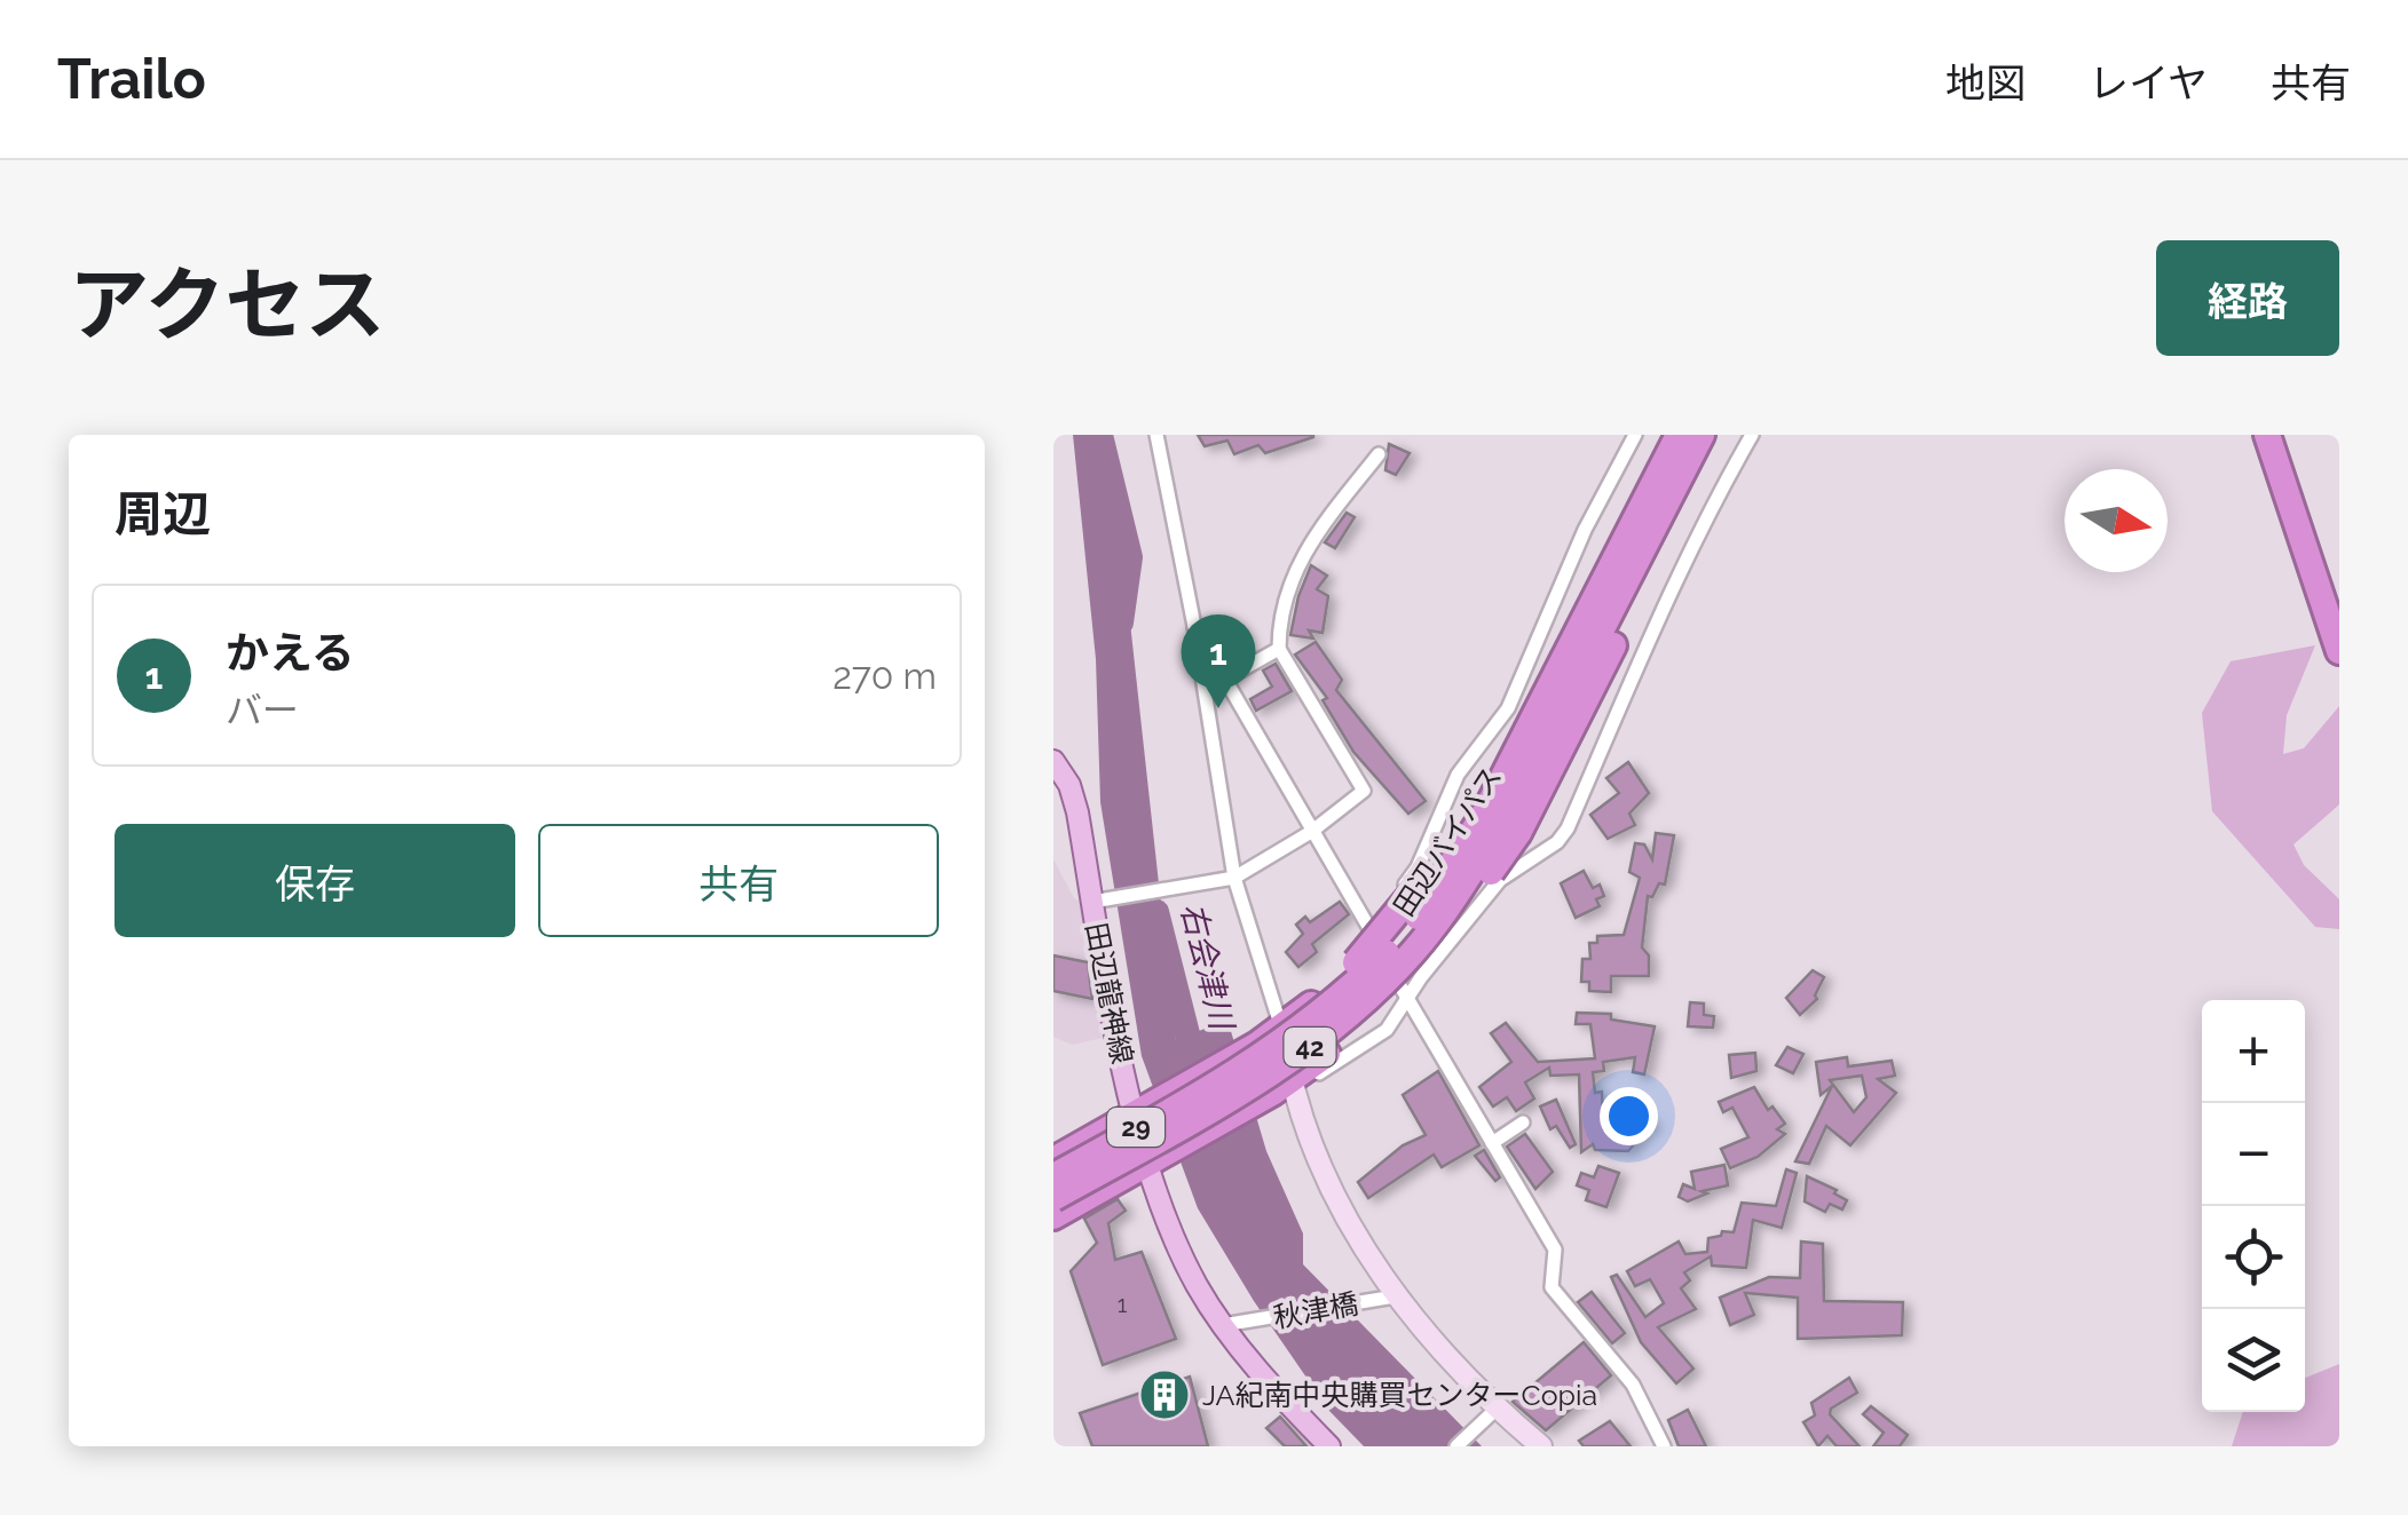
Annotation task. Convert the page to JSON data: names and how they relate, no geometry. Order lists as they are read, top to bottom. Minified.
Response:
{"streets":{"highway":["田辺バイパス","42"],"main road":["田辺龍神線","29"],"street":["秋津橋"]},"crossings":[["田辺龍神線","秋津橋"]],"water":["右会津川"],"places":{"building":["JA紀南中央購買センターCopia"]},"house_numbers":["1"],"north":"right","page":{"header":"Trailo","nav":["地図","レイヤ","共有"],"title":"アクセス","buttons":["経路",["保存","共有"]],"heading":"周辺","list":[{"mark":"1","name":"かえる","note":"バー","value":"270 m"}],"pins":"1","map_buttons":["+","−"]}}
